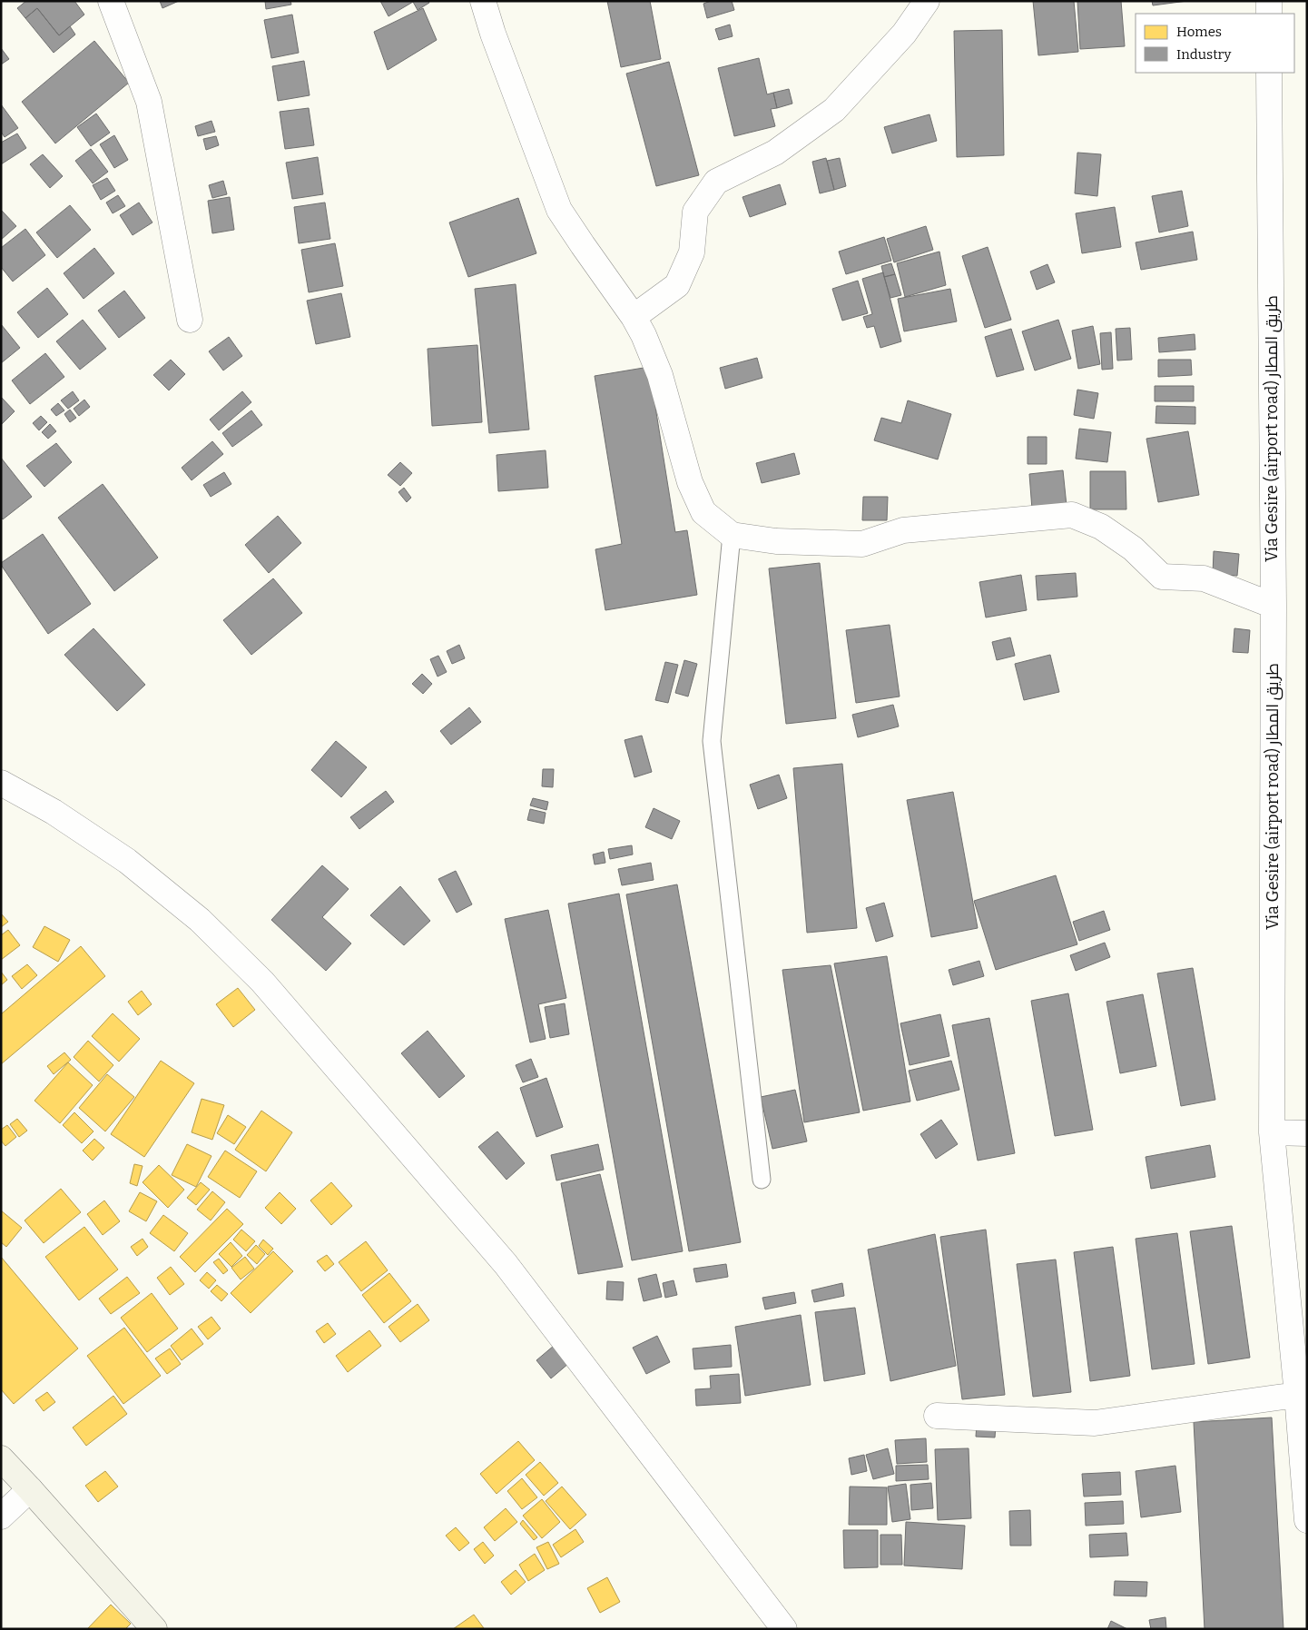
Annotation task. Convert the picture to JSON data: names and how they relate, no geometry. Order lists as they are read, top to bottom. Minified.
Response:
{"streets":{"street":["Via Gesire (airport road) طريق المطار"]},"legend":["Homes","Industry"]}
